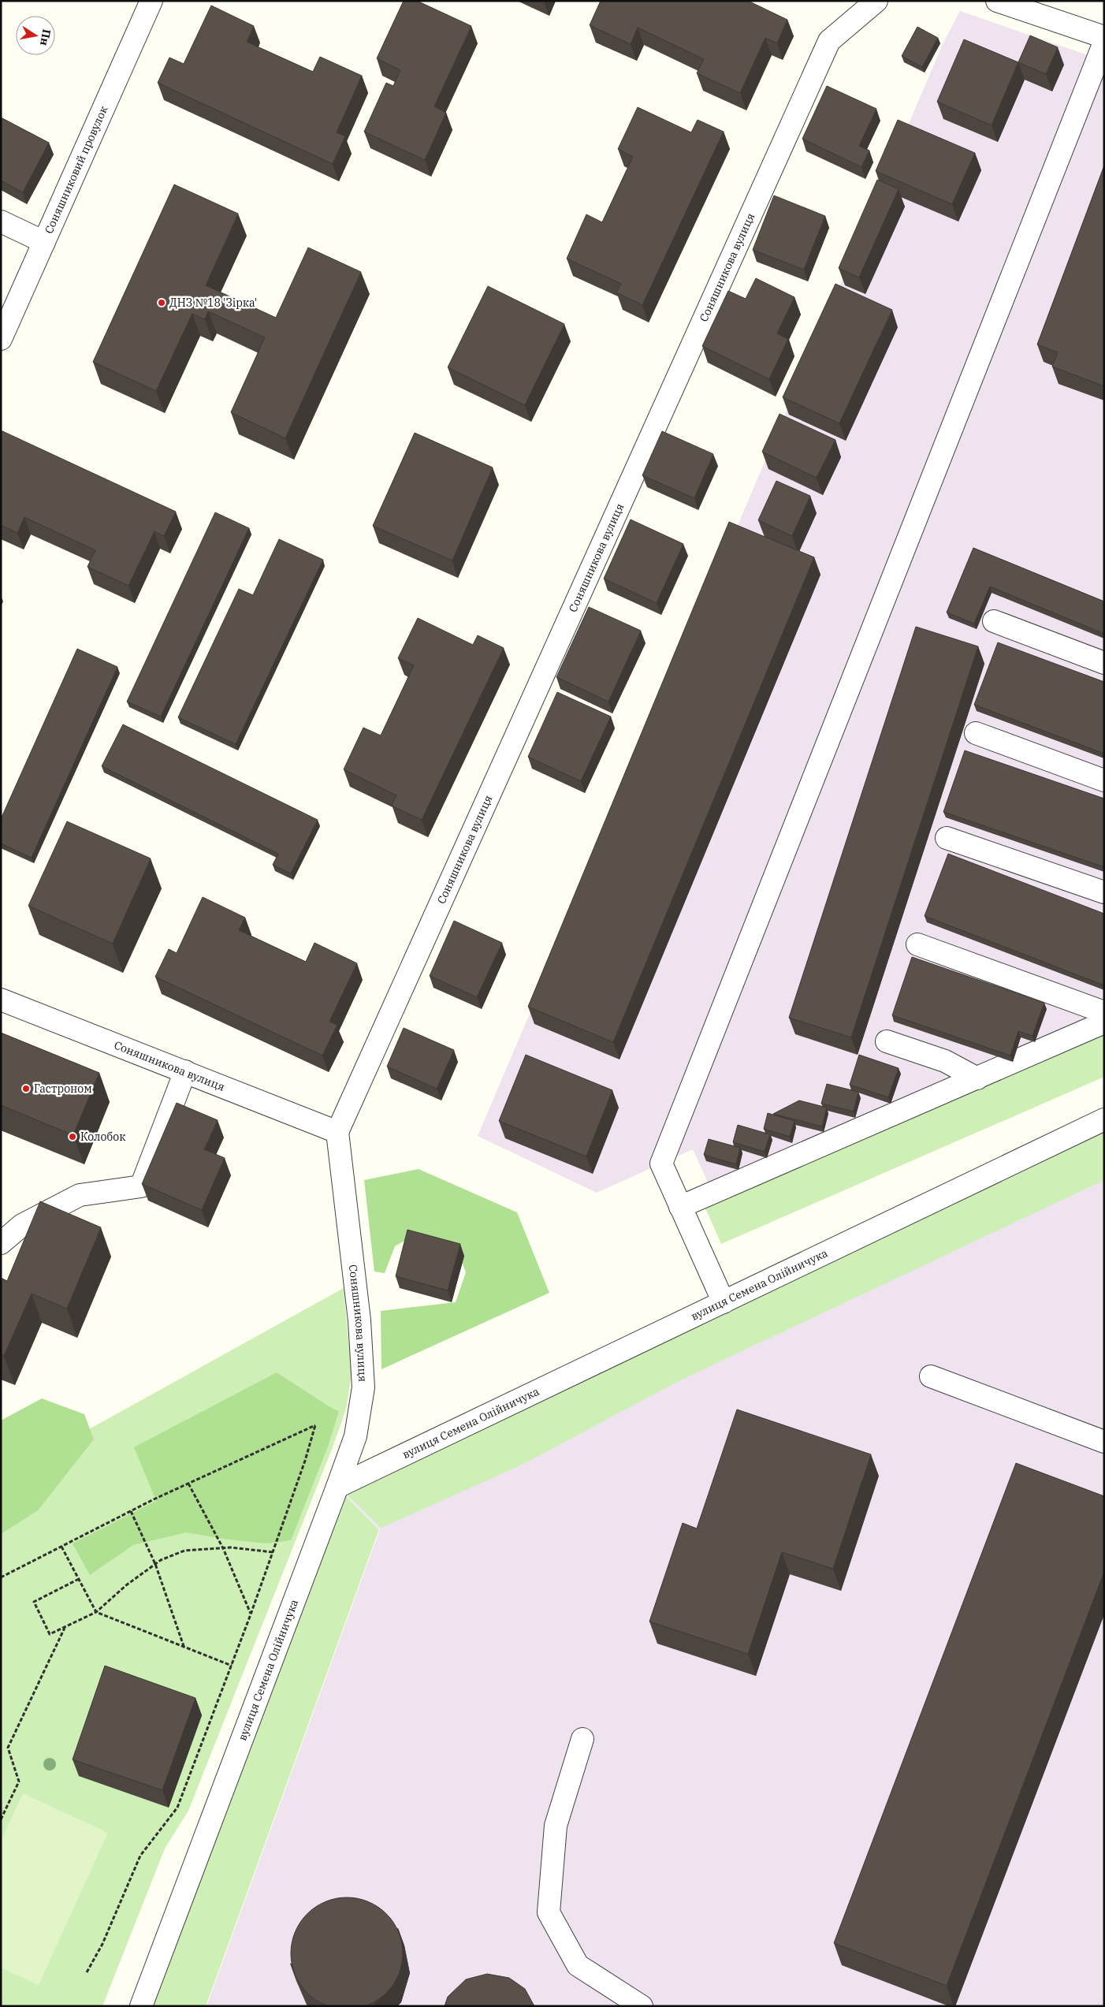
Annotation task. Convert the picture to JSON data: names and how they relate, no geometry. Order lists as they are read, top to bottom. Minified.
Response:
{"streets":{"street":["Соняшниковий провулок","Соняшникова вулиця","вулиця Семена Олійничука"]},"crossings":[["Соняшникова вулиця","вулиця Семена Олійничука"]],"places":["ДНЗ №18 'Зірка'","Гастроном","Колобок"],"north":"right"}
